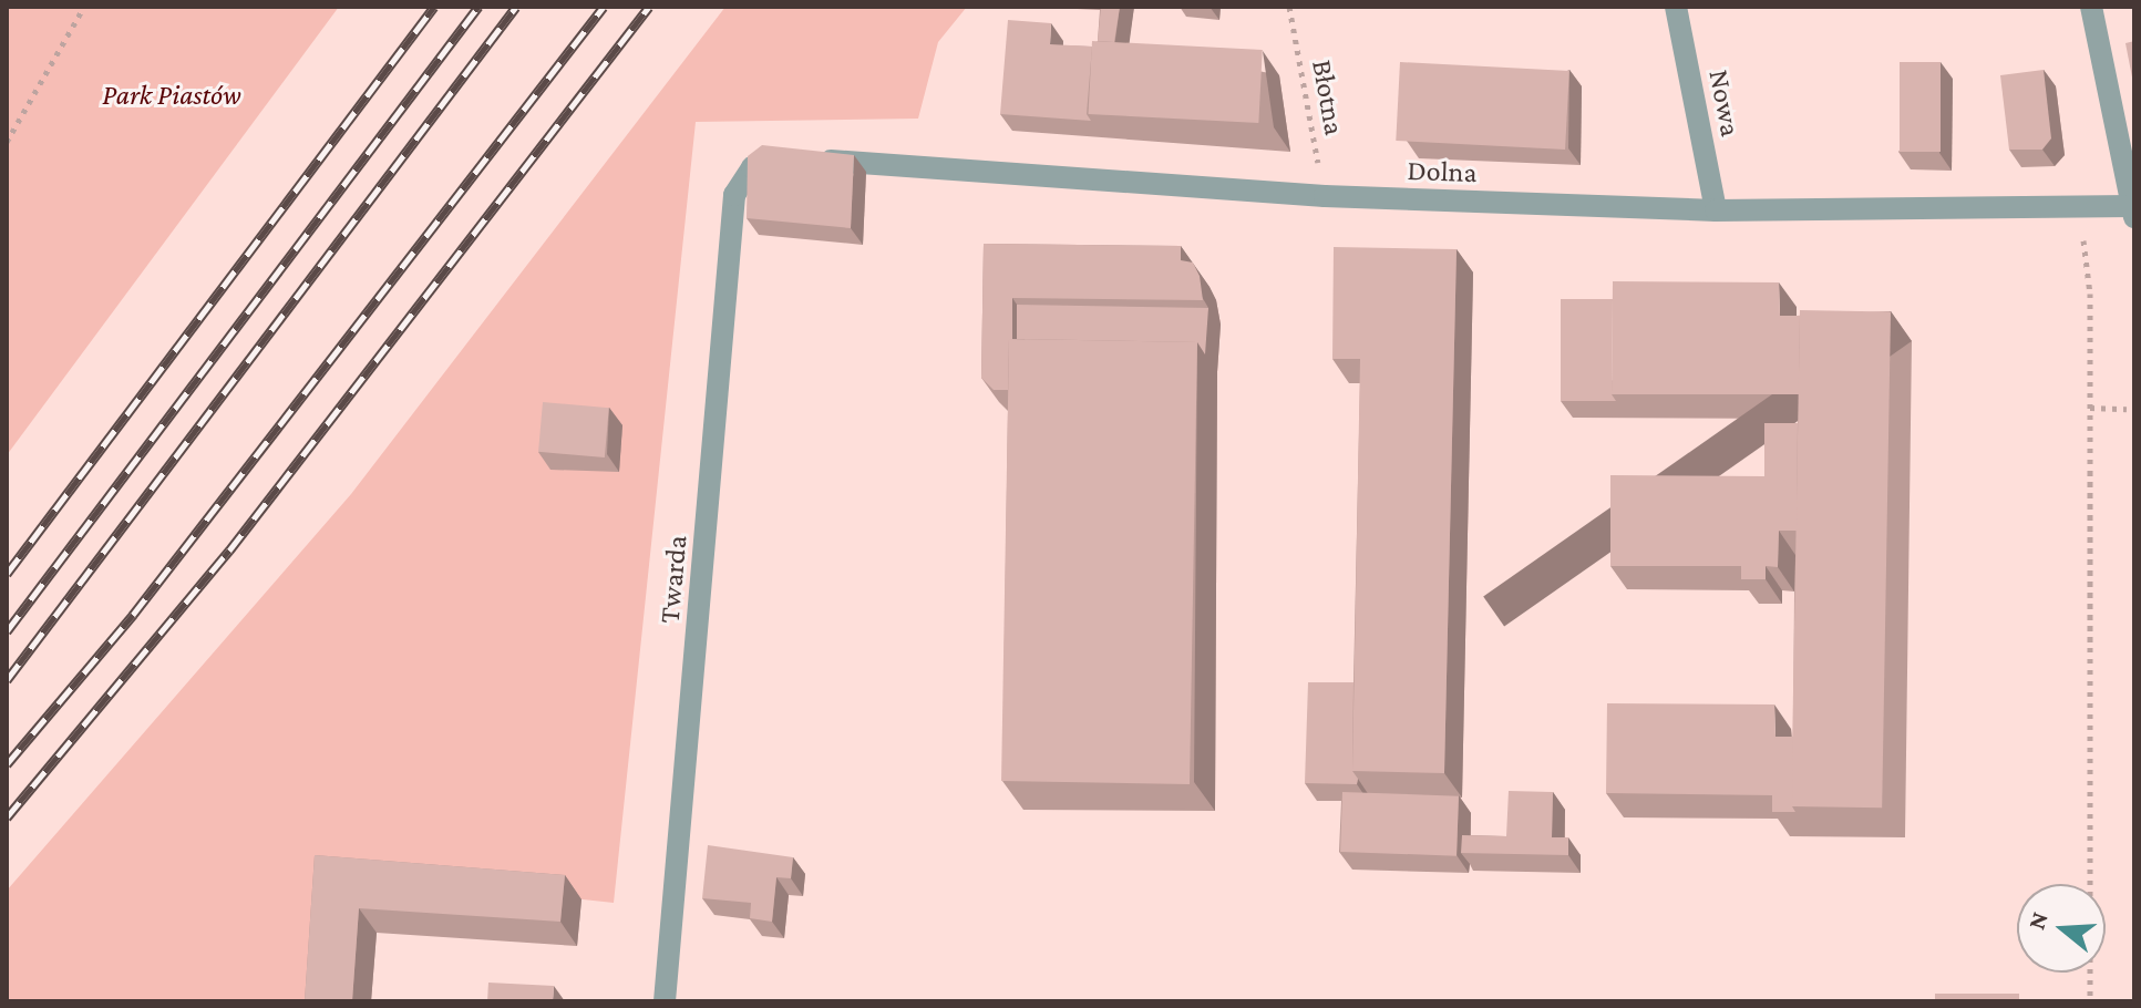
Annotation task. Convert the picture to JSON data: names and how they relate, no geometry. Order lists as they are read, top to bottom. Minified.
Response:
{"streets":{"street":["Nowa","Dolna","Twarda"],"path":["Błotna"]},"crossings":[["Błotna","Dolna"],["Nowa","Dolna"],["Dolna","Twarda"]],"parks":["Park Piastów"],"north":"left"}
